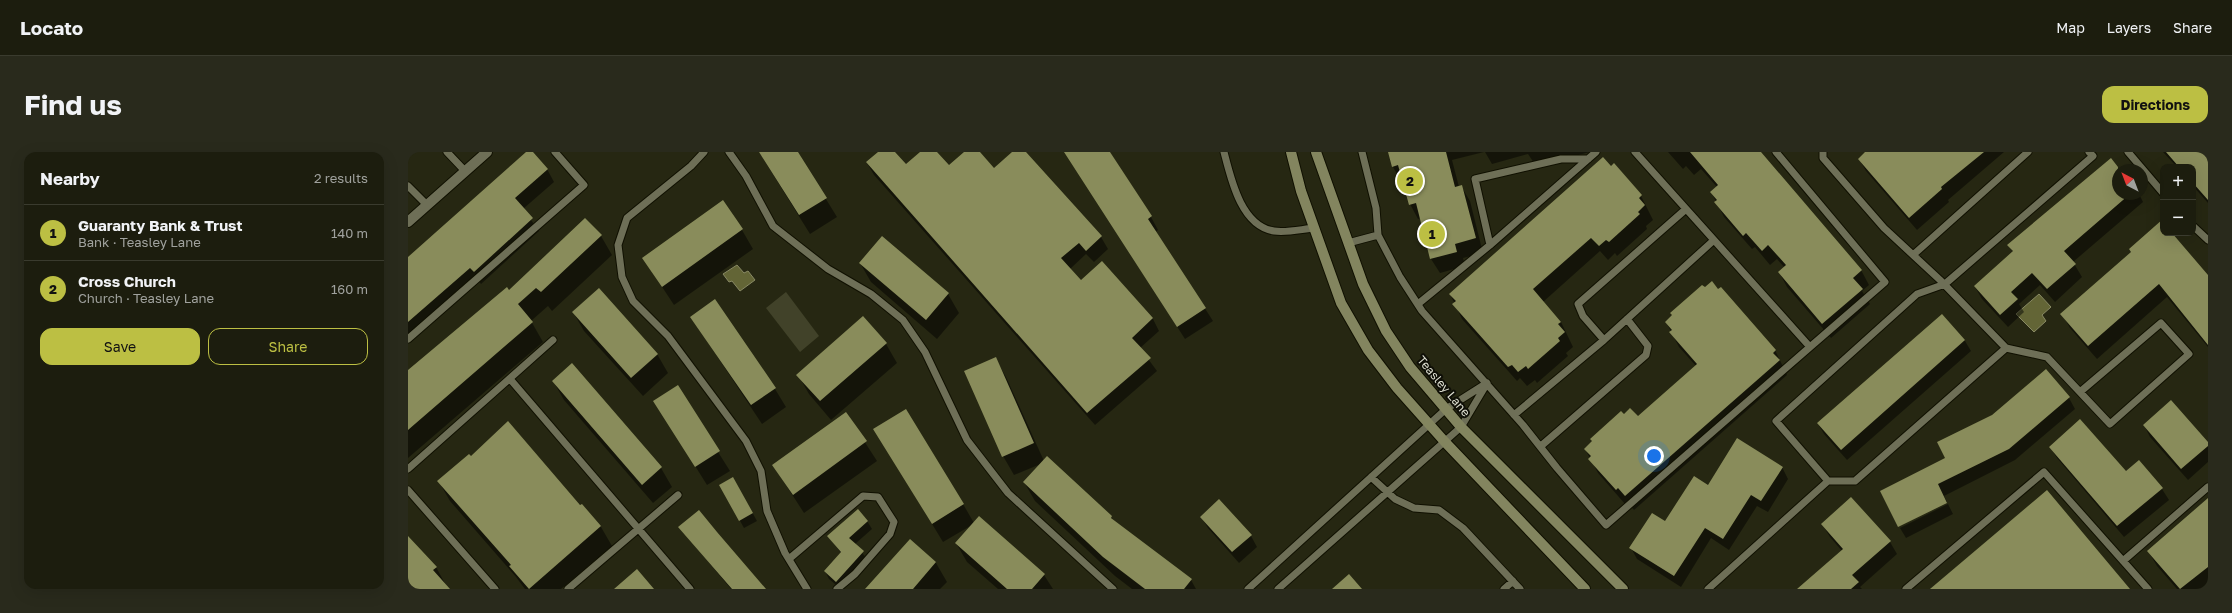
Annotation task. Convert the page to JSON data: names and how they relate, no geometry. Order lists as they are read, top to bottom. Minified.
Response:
{"streets":{"main road":["Teasley Lane"]},"north":"top left","page":{"header":"Locato","nav":["Map","Layers","Share"],"buttons":["Directions",["Save","Share"]],"title":"Find us","heading":["Nearby","2 results"],"map_buttons":["+","−"],"pins":["2","1"],"list":[{"mark":"1","name":"Guaranty Bank & Trust","note":"Bank · Teasley Lane","value":"140 m"},{"mark":"2","name":"Cross Church","note":"Church · Teasley Lane","value":"160 m"}]}}
